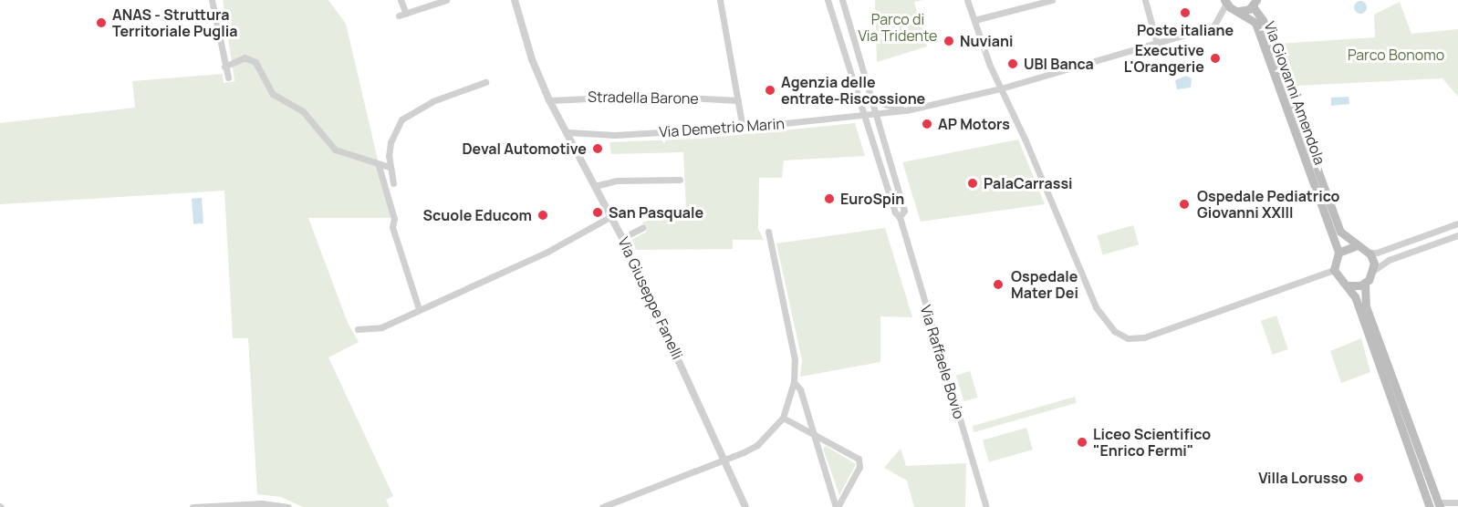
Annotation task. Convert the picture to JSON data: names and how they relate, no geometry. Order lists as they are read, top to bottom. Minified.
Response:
{"streets":{"main road":["Via Giovanni Amendola"],"street":["Stradella Barone","Via Demetrio Marin","Via Giuseppe Fanelli","Via Raffaele Bovio"]},"crossings":[["Via Giovanni Amendola","Via Demetrio Marin"],["Stradella Barone","Via Giuseppe Fanelli"],["Via Demetrio Marin","Via Giuseppe Fanelli"],["Via Demetrio Marin","Via Raffaele Bovio"]],"parks":["Parco di Via Tridente","Parco Bonomo"],"places":["Poste italiane","ANAS - Struttura Territoriale Puglia","Nuviani","Executive L'Orangerie","UBI Banca","Agenzia delle entrate-Riscossione","AP Motors","Deval Automotive","PalaCarrassi","EuroSpin","Ospedale Pediatrico Giovanni XXIII","San Pasquale","Scuole Educom","Ospedale Mater Dei","Liceo Scientifico \"Enrico Fermi\"","Villa Lorusso"]}
